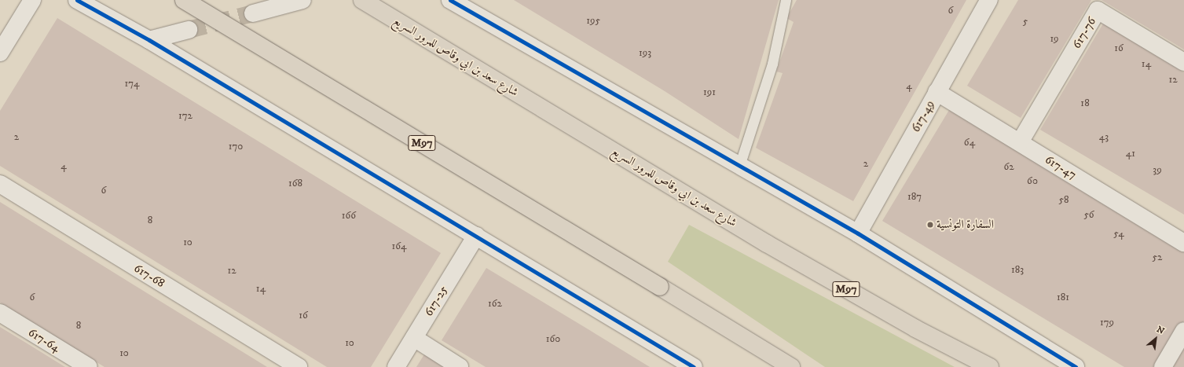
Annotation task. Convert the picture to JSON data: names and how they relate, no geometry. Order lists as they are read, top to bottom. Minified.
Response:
{"streets":{"highway":["شارع سعد بن ابي وقاص للمرور السريع","M97"],"street":["617-76","617-49","617-47","617-68","617-25","617-64"]},"crossings":[["617-76","617-47"],["617-49","617-47"]],"places":["السفارة التونسية"],"house_numbers":["6","195","5","19","16","193","14","12","174","4","191","18","172","2","43","64","170","41","2","4","62","39","60","168","6","187","58","56","166","8","54","10","164","52","183","12","14","6","181","162","16","179","8","160","10","10"],"north":"top right"}
